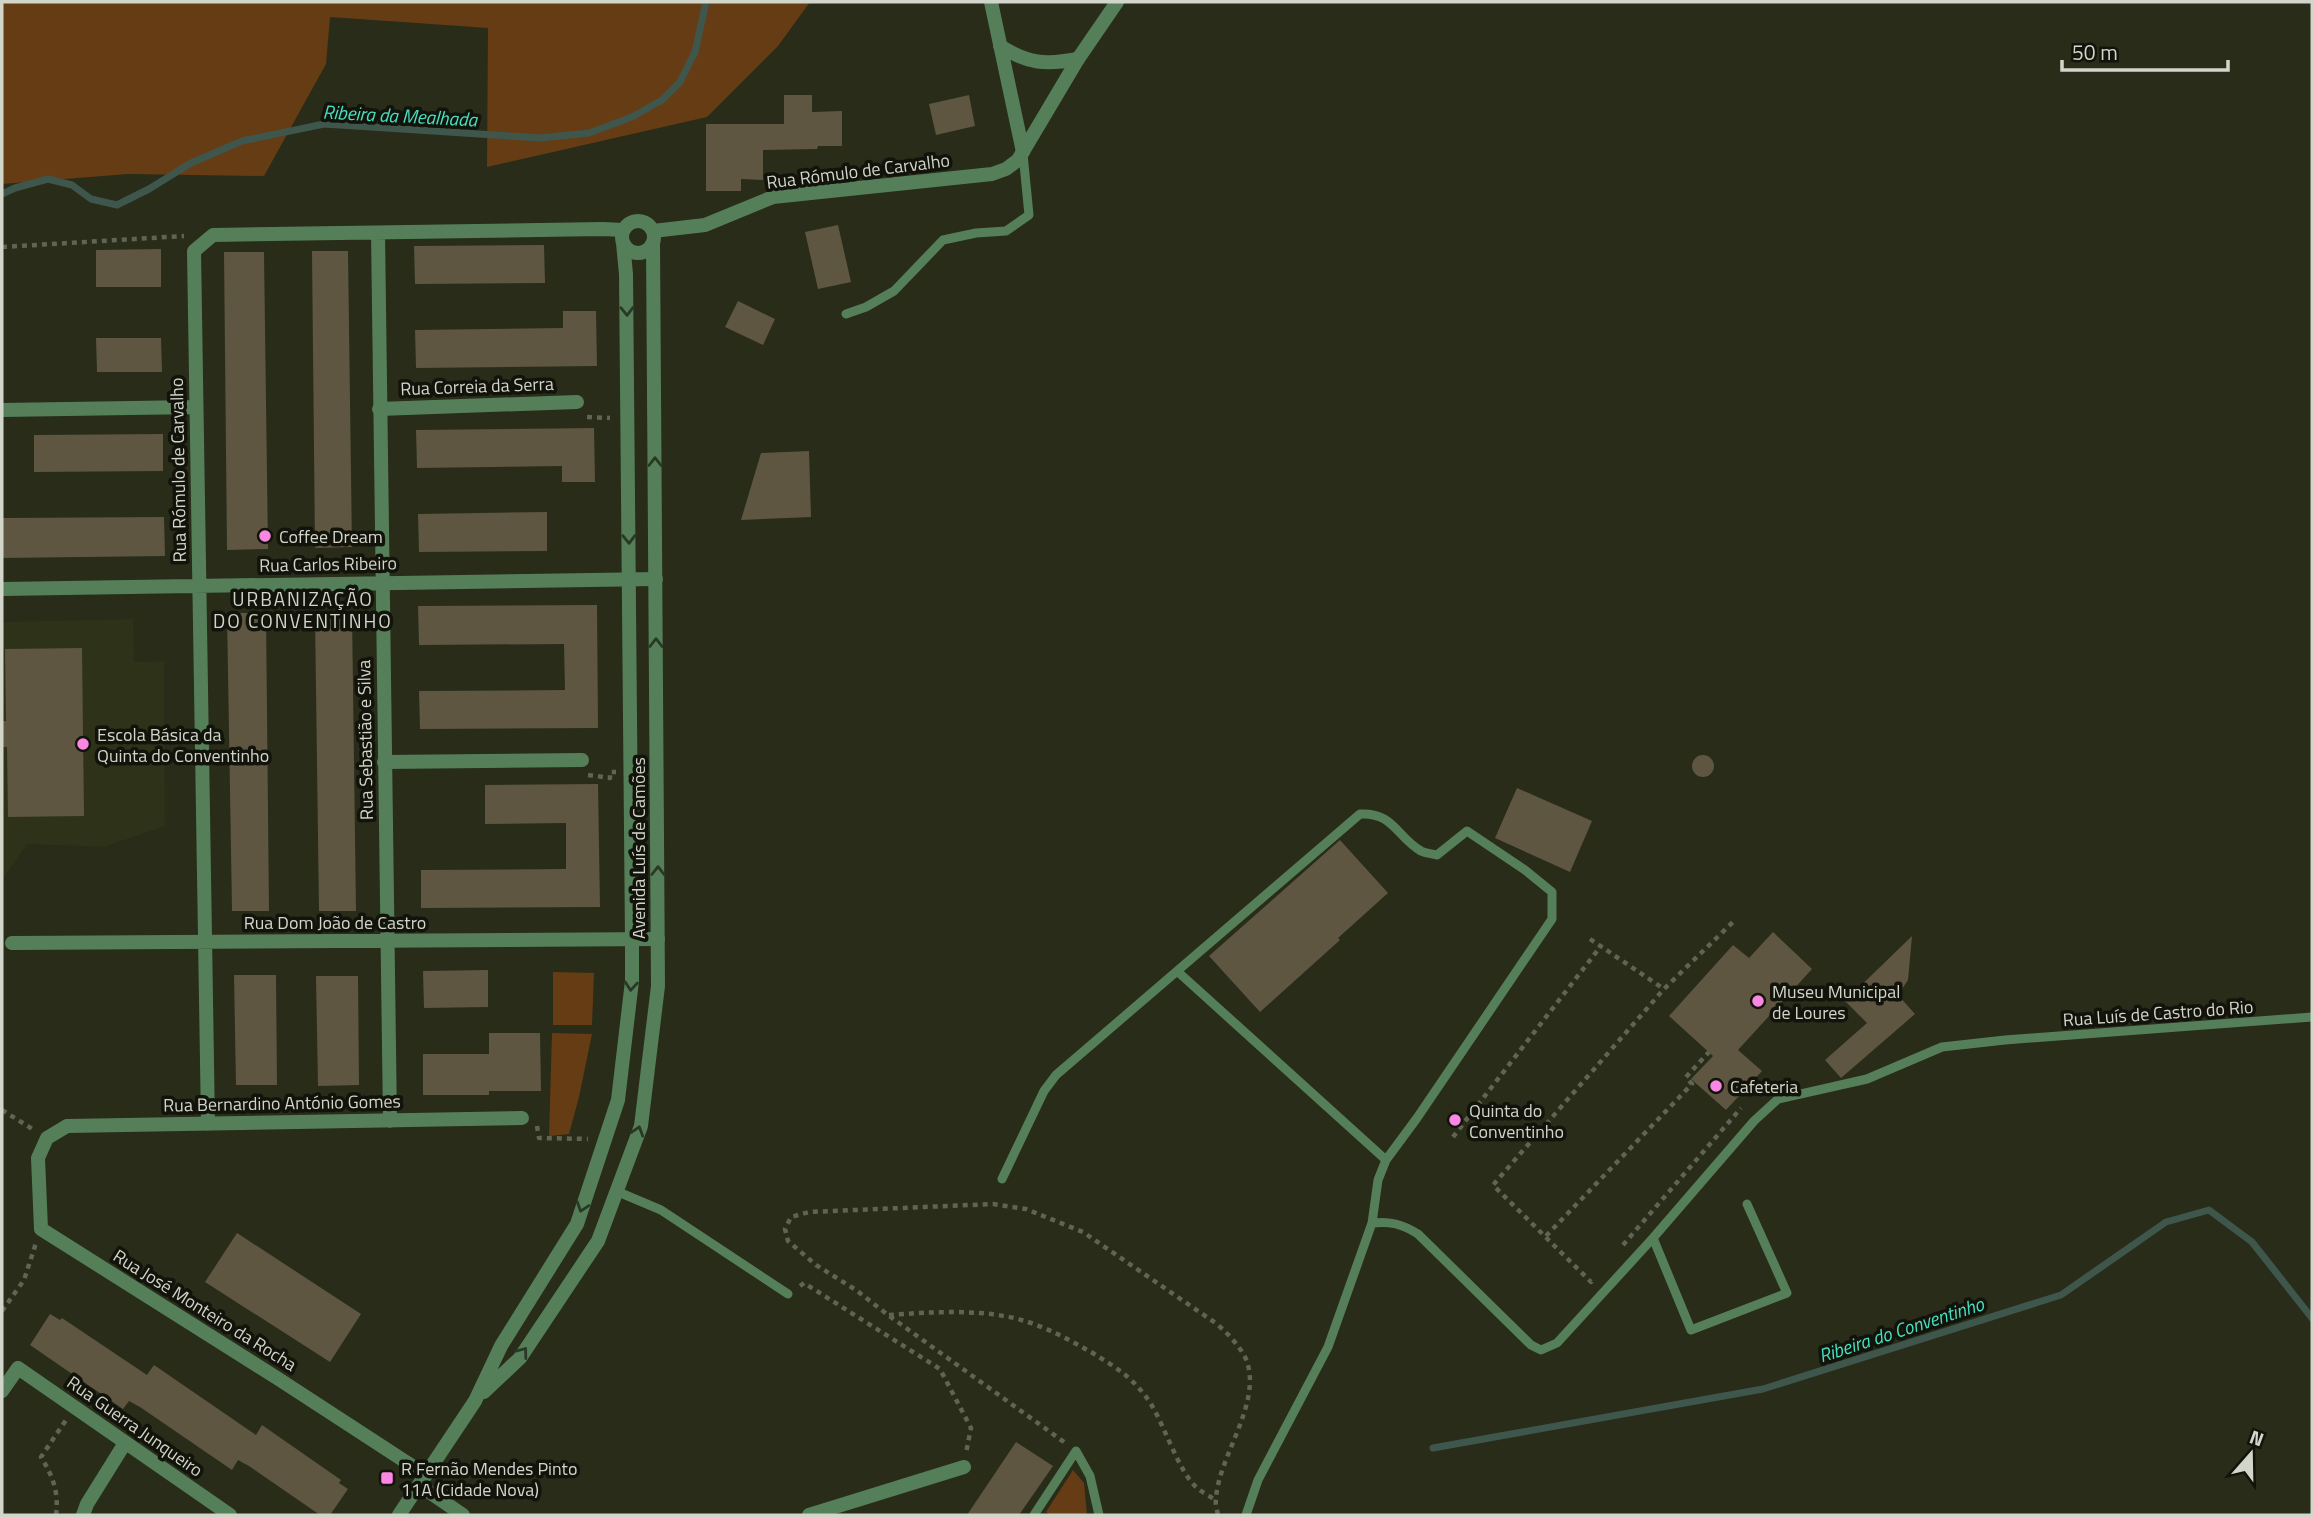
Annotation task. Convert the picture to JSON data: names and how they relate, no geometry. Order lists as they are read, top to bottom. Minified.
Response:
{"streets":{"street":["Rua Rómulo de Carvalho","Rua Correia da Serra","Rua Carlos Ribeiro","Rua Sebastião e Silva","Avenida Luís de Camões","Rua Dom João de Castro","Rua Bernardino António Gomes","Rua José Monteiro da Rocha","Rua Guerra Junqueiro"],"lane":["Rua Luís de Castro do Rio"]},"crossings":[["Rua Rómulo de Carvalho","Rua Carlos Ribeiro"],["Rua Rómulo de Carvalho","Avenida Luís de Camões"],["Rua Rómulo de Carvalho","Rua Dom João de Castro"],["Rua Rómulo de Carvalho","Rua Bernardino António Gomes"],["Rua Correia da Serra","Rua Sebastião e Silva"],["Rua Carlos Ribeiro","Rua Sebastião e Silva"],["Rua Carlos Ribeiro","Avenida Luís de Camões"],["Rua Sebastião e Silva","Rua Dom João de Castro"],["Rua Sebastião e Silva","Rua Bernardino António Gomes"],["Avenida Luís de Camões","Rua Dom João de Castro"],["Avenida Luís de Camões","Rua José Monteiro da Rocha"]],"districts":["URBANIZAÇÃO DO CONVENTINHO"],"water":["Ribeira da Mealhada","Ribeira do Conventinho"],"places":{"other":["Coffee Dream","Escola Básica da Quinta do Conventinho","Museu Municipal de Loures","Cafeteria","Quinta do Conventinho"],"transit":["R Fernão Mendes Pinto 11A (Cidade Nova)"]},"scale_bar":"50 m","north":"top"}
